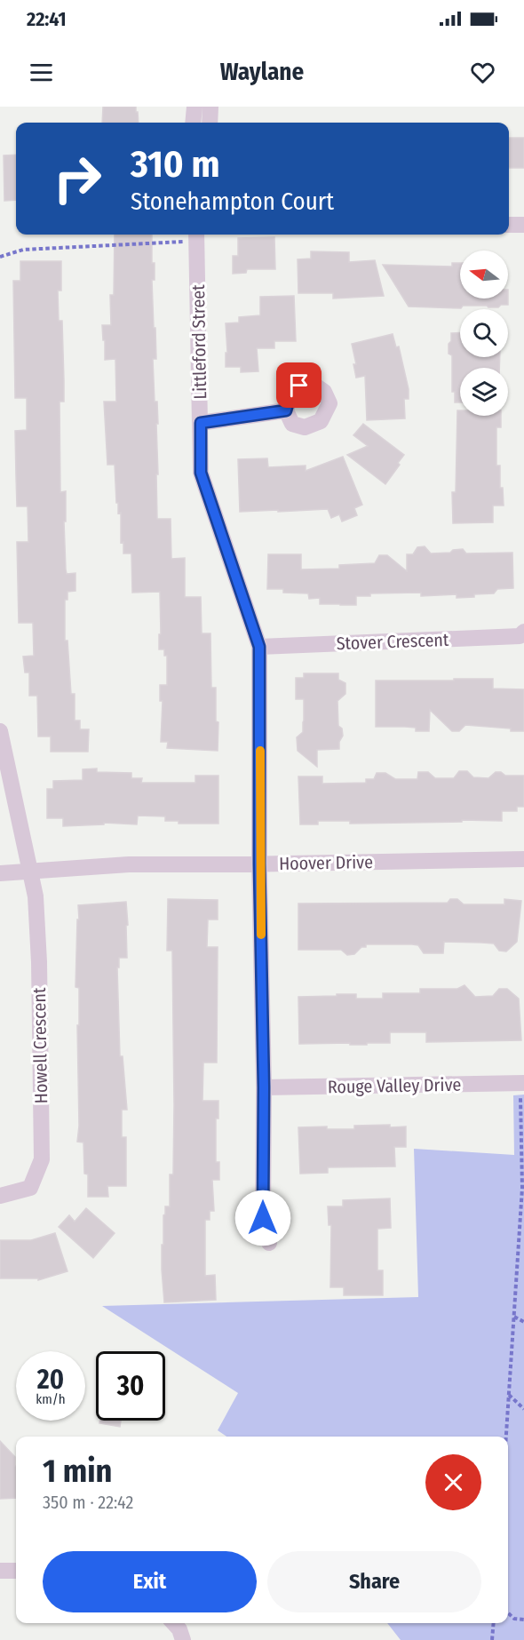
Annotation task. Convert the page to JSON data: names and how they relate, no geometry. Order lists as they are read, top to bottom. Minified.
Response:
{"streets":{"street":["Littleford Street","Stover Crescent","Hoover Drive","Howell Crescent","Rouge Valley Drive"]},"crossings":[["Littleford Street","Stover Crescent"],["Littleford Street","Hoover Drive"],["Littleford Street","Rouge Valley Drive"],["Hoover Drive","Howell Crescent"]],"north":"left","page":{"status":"22:41","header":"Waylane","turn":["310 m","Stonehampton Court"],"speed":"20 km/h","limit":"30","heading":["1 min","350 m · 22:42"],"buttons":["Exit","Share"]}}
